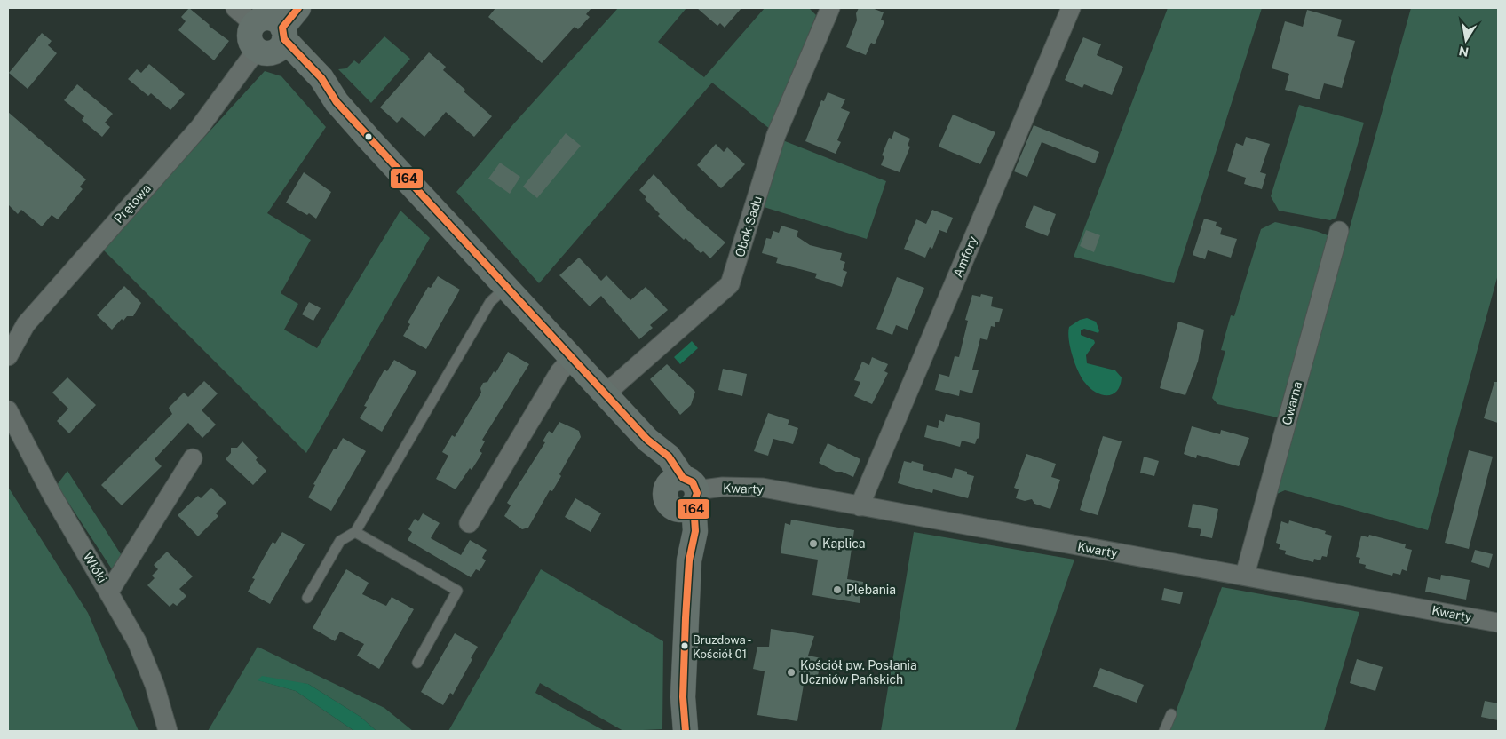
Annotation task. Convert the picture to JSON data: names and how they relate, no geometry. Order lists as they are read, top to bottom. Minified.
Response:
{"streets":{"street":["Prętowa","Obok Sadu","Amfory","Gwarna","Kwarty","Włóki"]},"crossings":[["Amfory","Kwarty"],["Gwarna","Kwarty"]],"places":["Kaplica","Plebania","Bruzdowa - Kościół 01","Kościół pw. Posłania Uczniów Pańskich"],"lines":["transit line 164"],"north":"bottom"}
